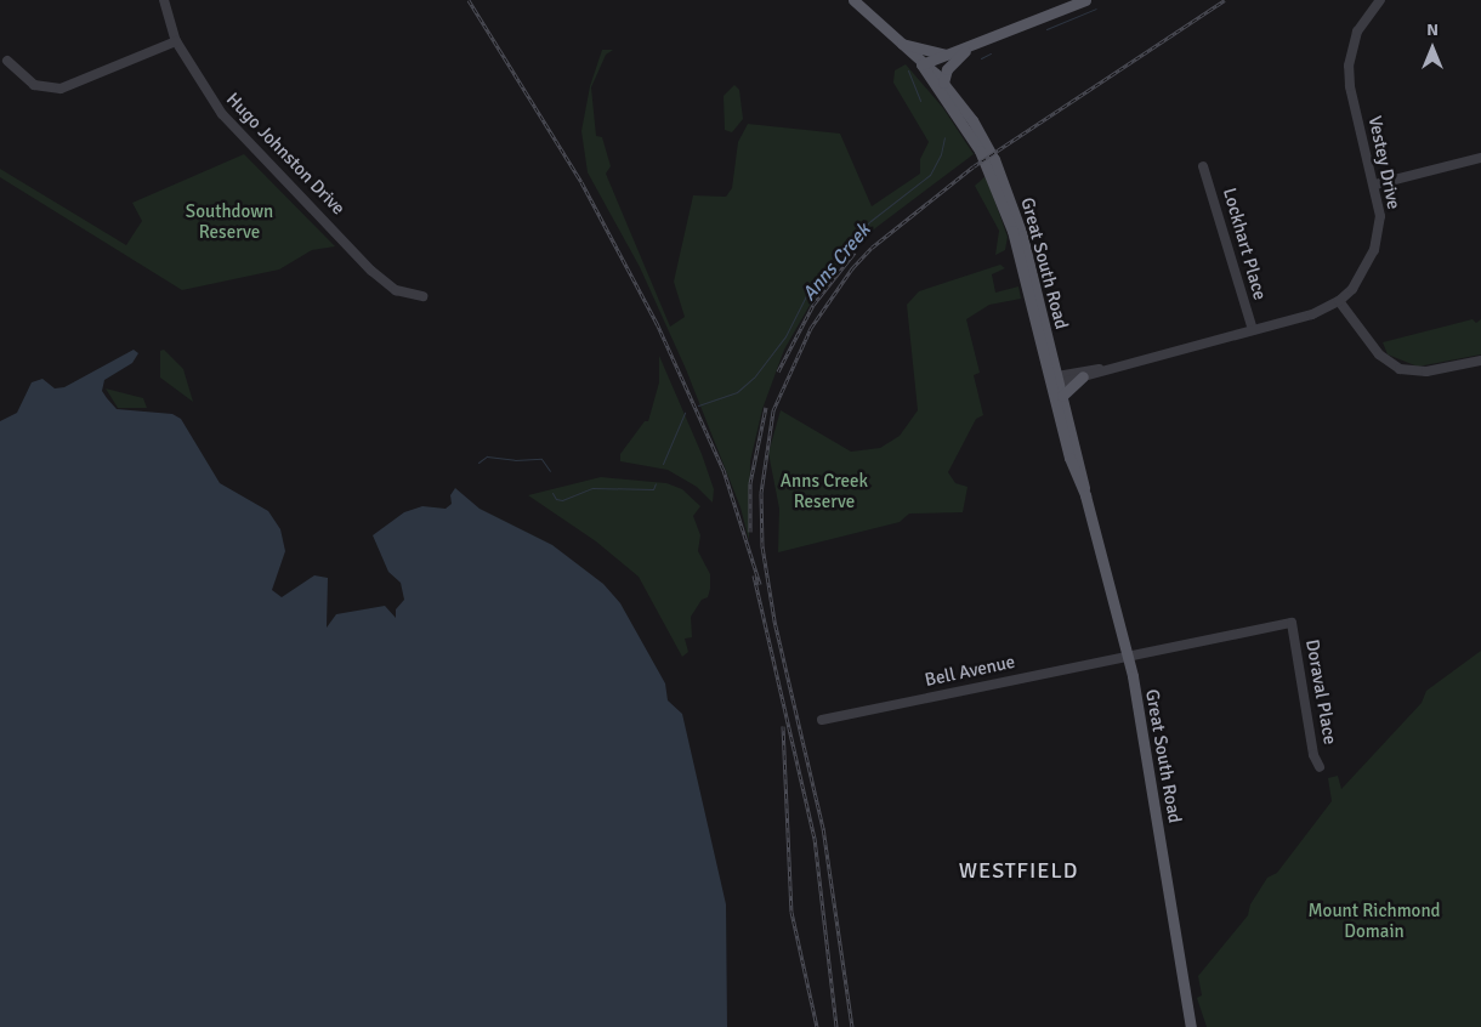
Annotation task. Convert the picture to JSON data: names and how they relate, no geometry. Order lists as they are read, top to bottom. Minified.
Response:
{"streets":{"main road":["Great South Road"],"street":["Hugo Johnston Drive","Vestey Drive","Lockhart Place","Bell Avenue","Doraval Place"]},"crossings":[["Vestey Drive","Lockhart Place"],["Vestey Drive","Great South Road"],["Great South Road","Bell Avenue"],["Bell Avenue","Doraval Place"]],"districts":["WESTFIELD"],"water":["Anns Creek"],"parks":["Southdown Reserve","Anns Creek Reserve","Mount Richmond Domain"],"north":"top"}
